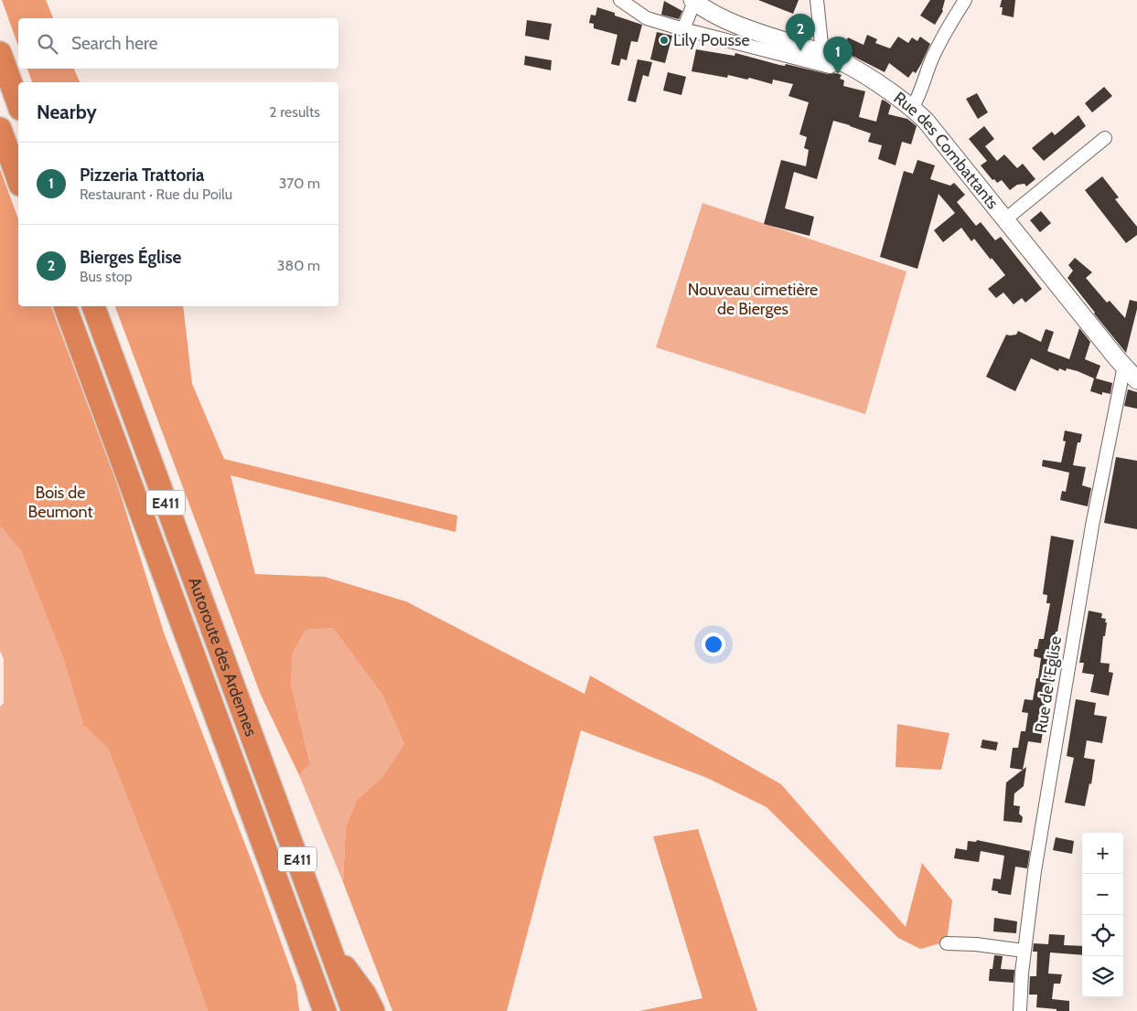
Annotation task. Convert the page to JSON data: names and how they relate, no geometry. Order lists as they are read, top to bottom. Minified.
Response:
{"streets":{"highway":["E411","Autoroute des Ardennes"],"street":["Rue des Combattants","Rue de l'Eglise"]},"crossings":[["Rue des Combattants","Rue de l'Eglise"]],"parks":["Nouveau cimetière de Bierges","Bois de Beumont"],"places":["Lily Pousse"],"page":{"pins":["2","1"],"search":"Search here","heading":["Nearby","2 results"],"list":[{"mark":"1","name":"Pizzeria Trattoria","note":"Restaurant · Rue du Poilu","value":"370 m"},{"mark":"2","name":"Bierges Église","note":"Bus stop","value":"380 m"}],"map_buttons":["+","−"]}}
